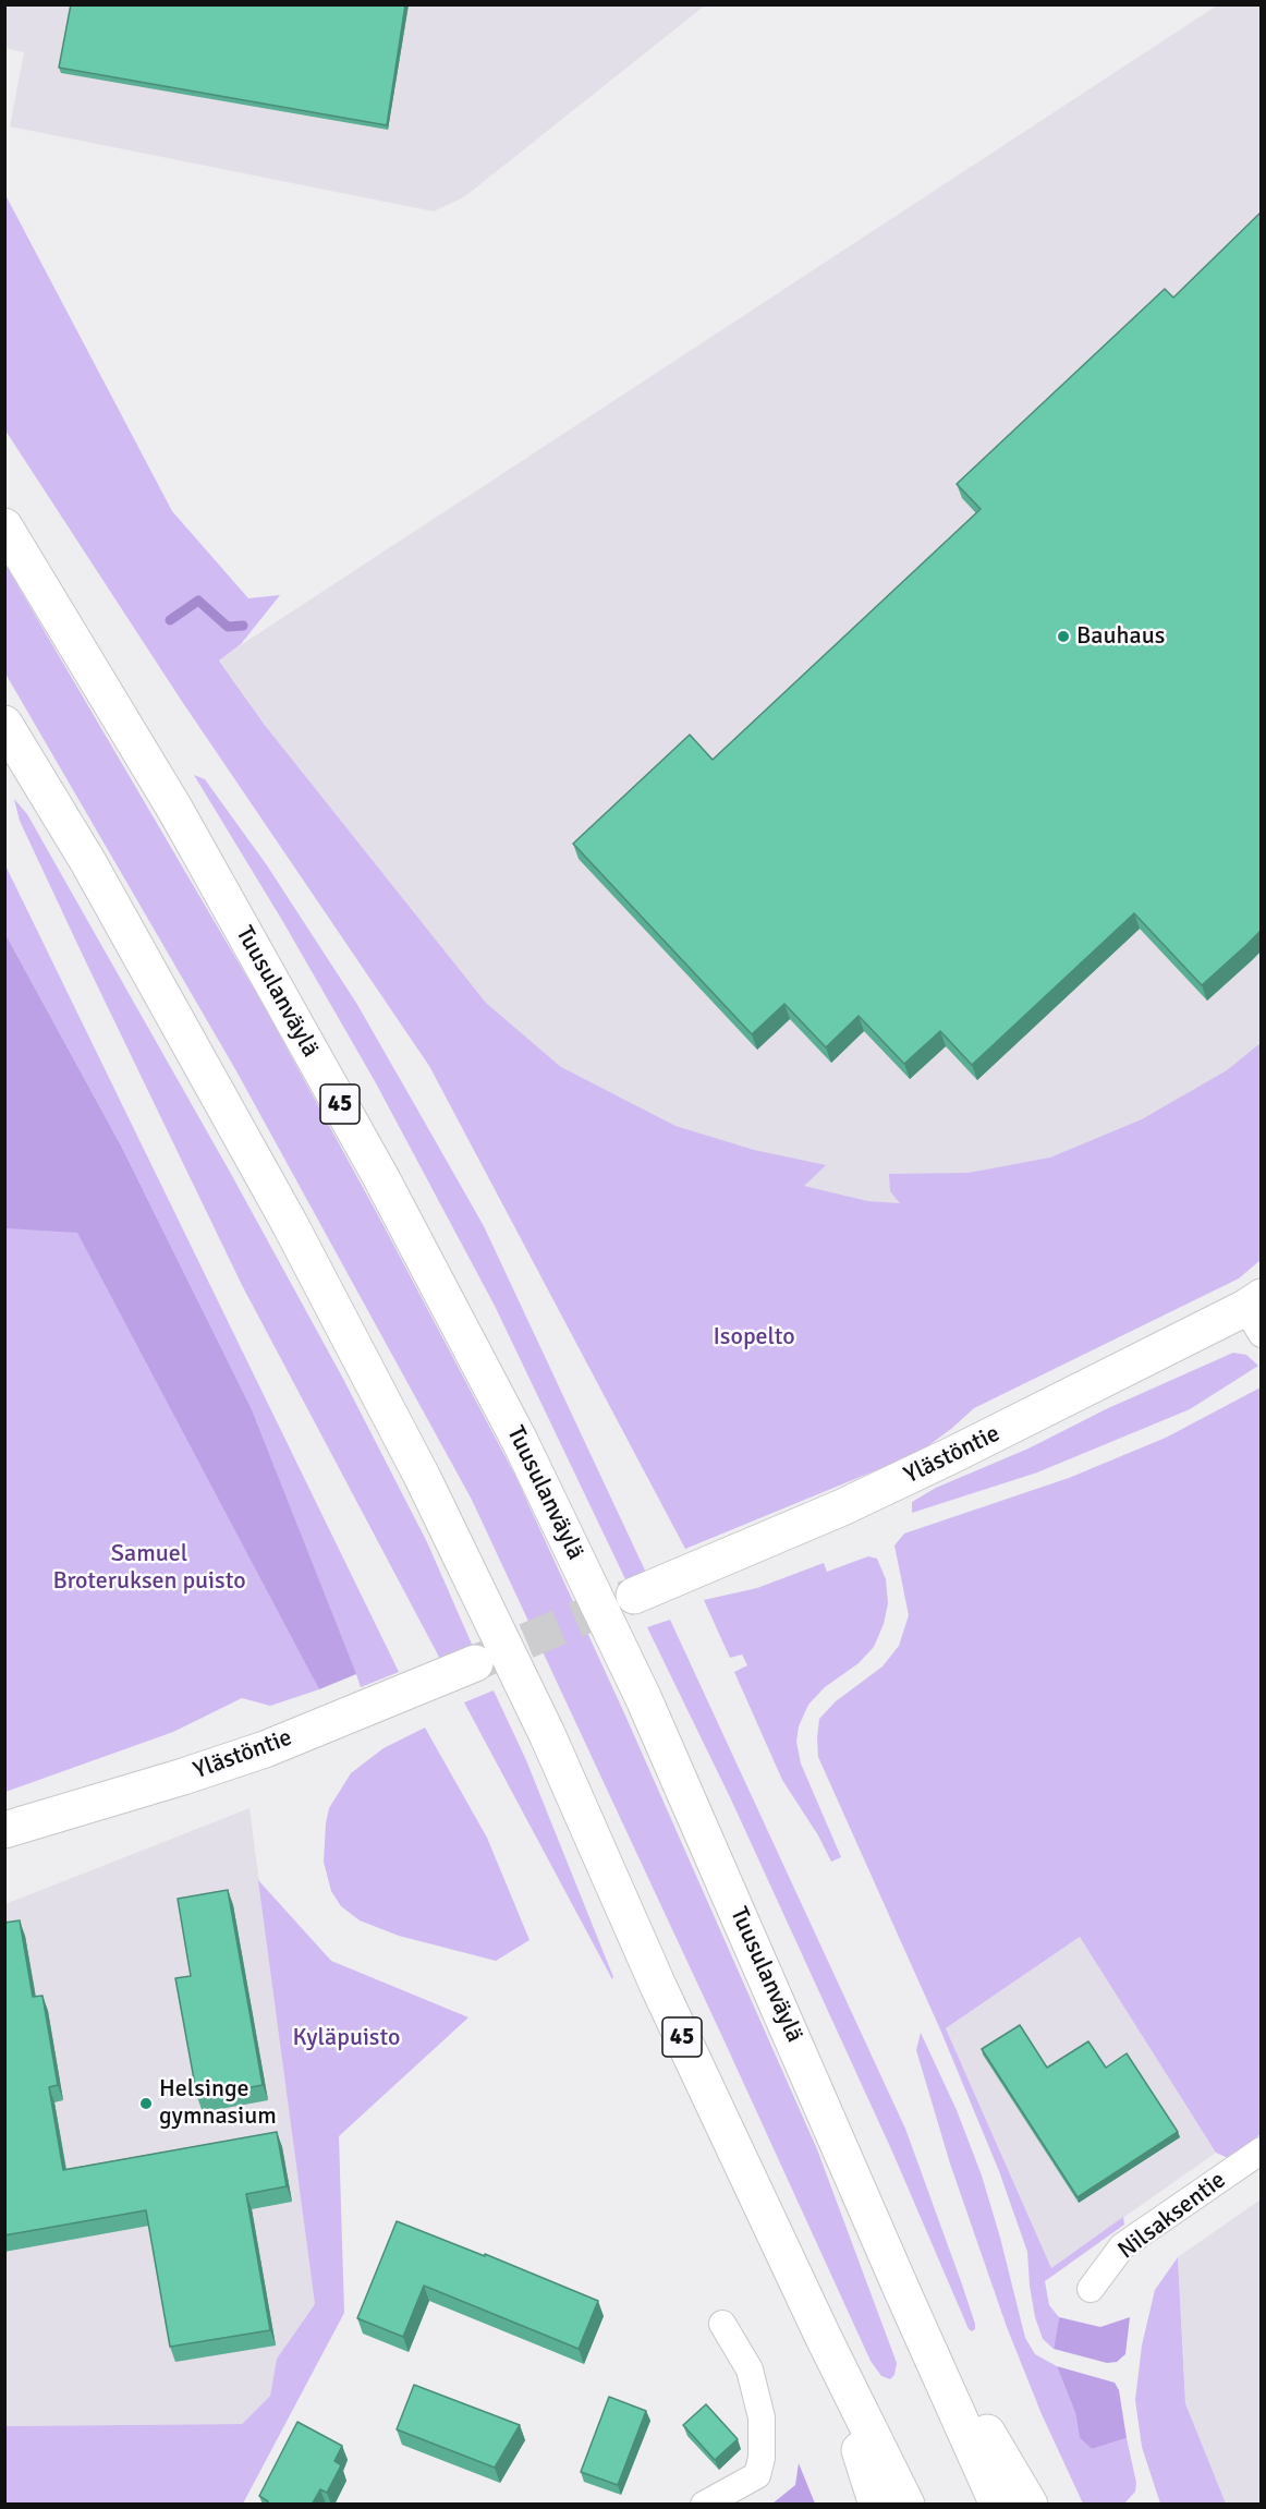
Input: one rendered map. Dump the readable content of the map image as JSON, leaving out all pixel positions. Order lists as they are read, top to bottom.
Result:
{
  "streets": {
    "main road": ["Tuusulanväylä", "45", "Ylästöntie"],
    "street": ["Nilsaksentie"]
  },
  "parks": ["Isopelto", "Samuel Broteruksen puisto", "Kyläpuisto"],
  "places": ["Bauhaus", "Helsinge gymnasium"]
}
